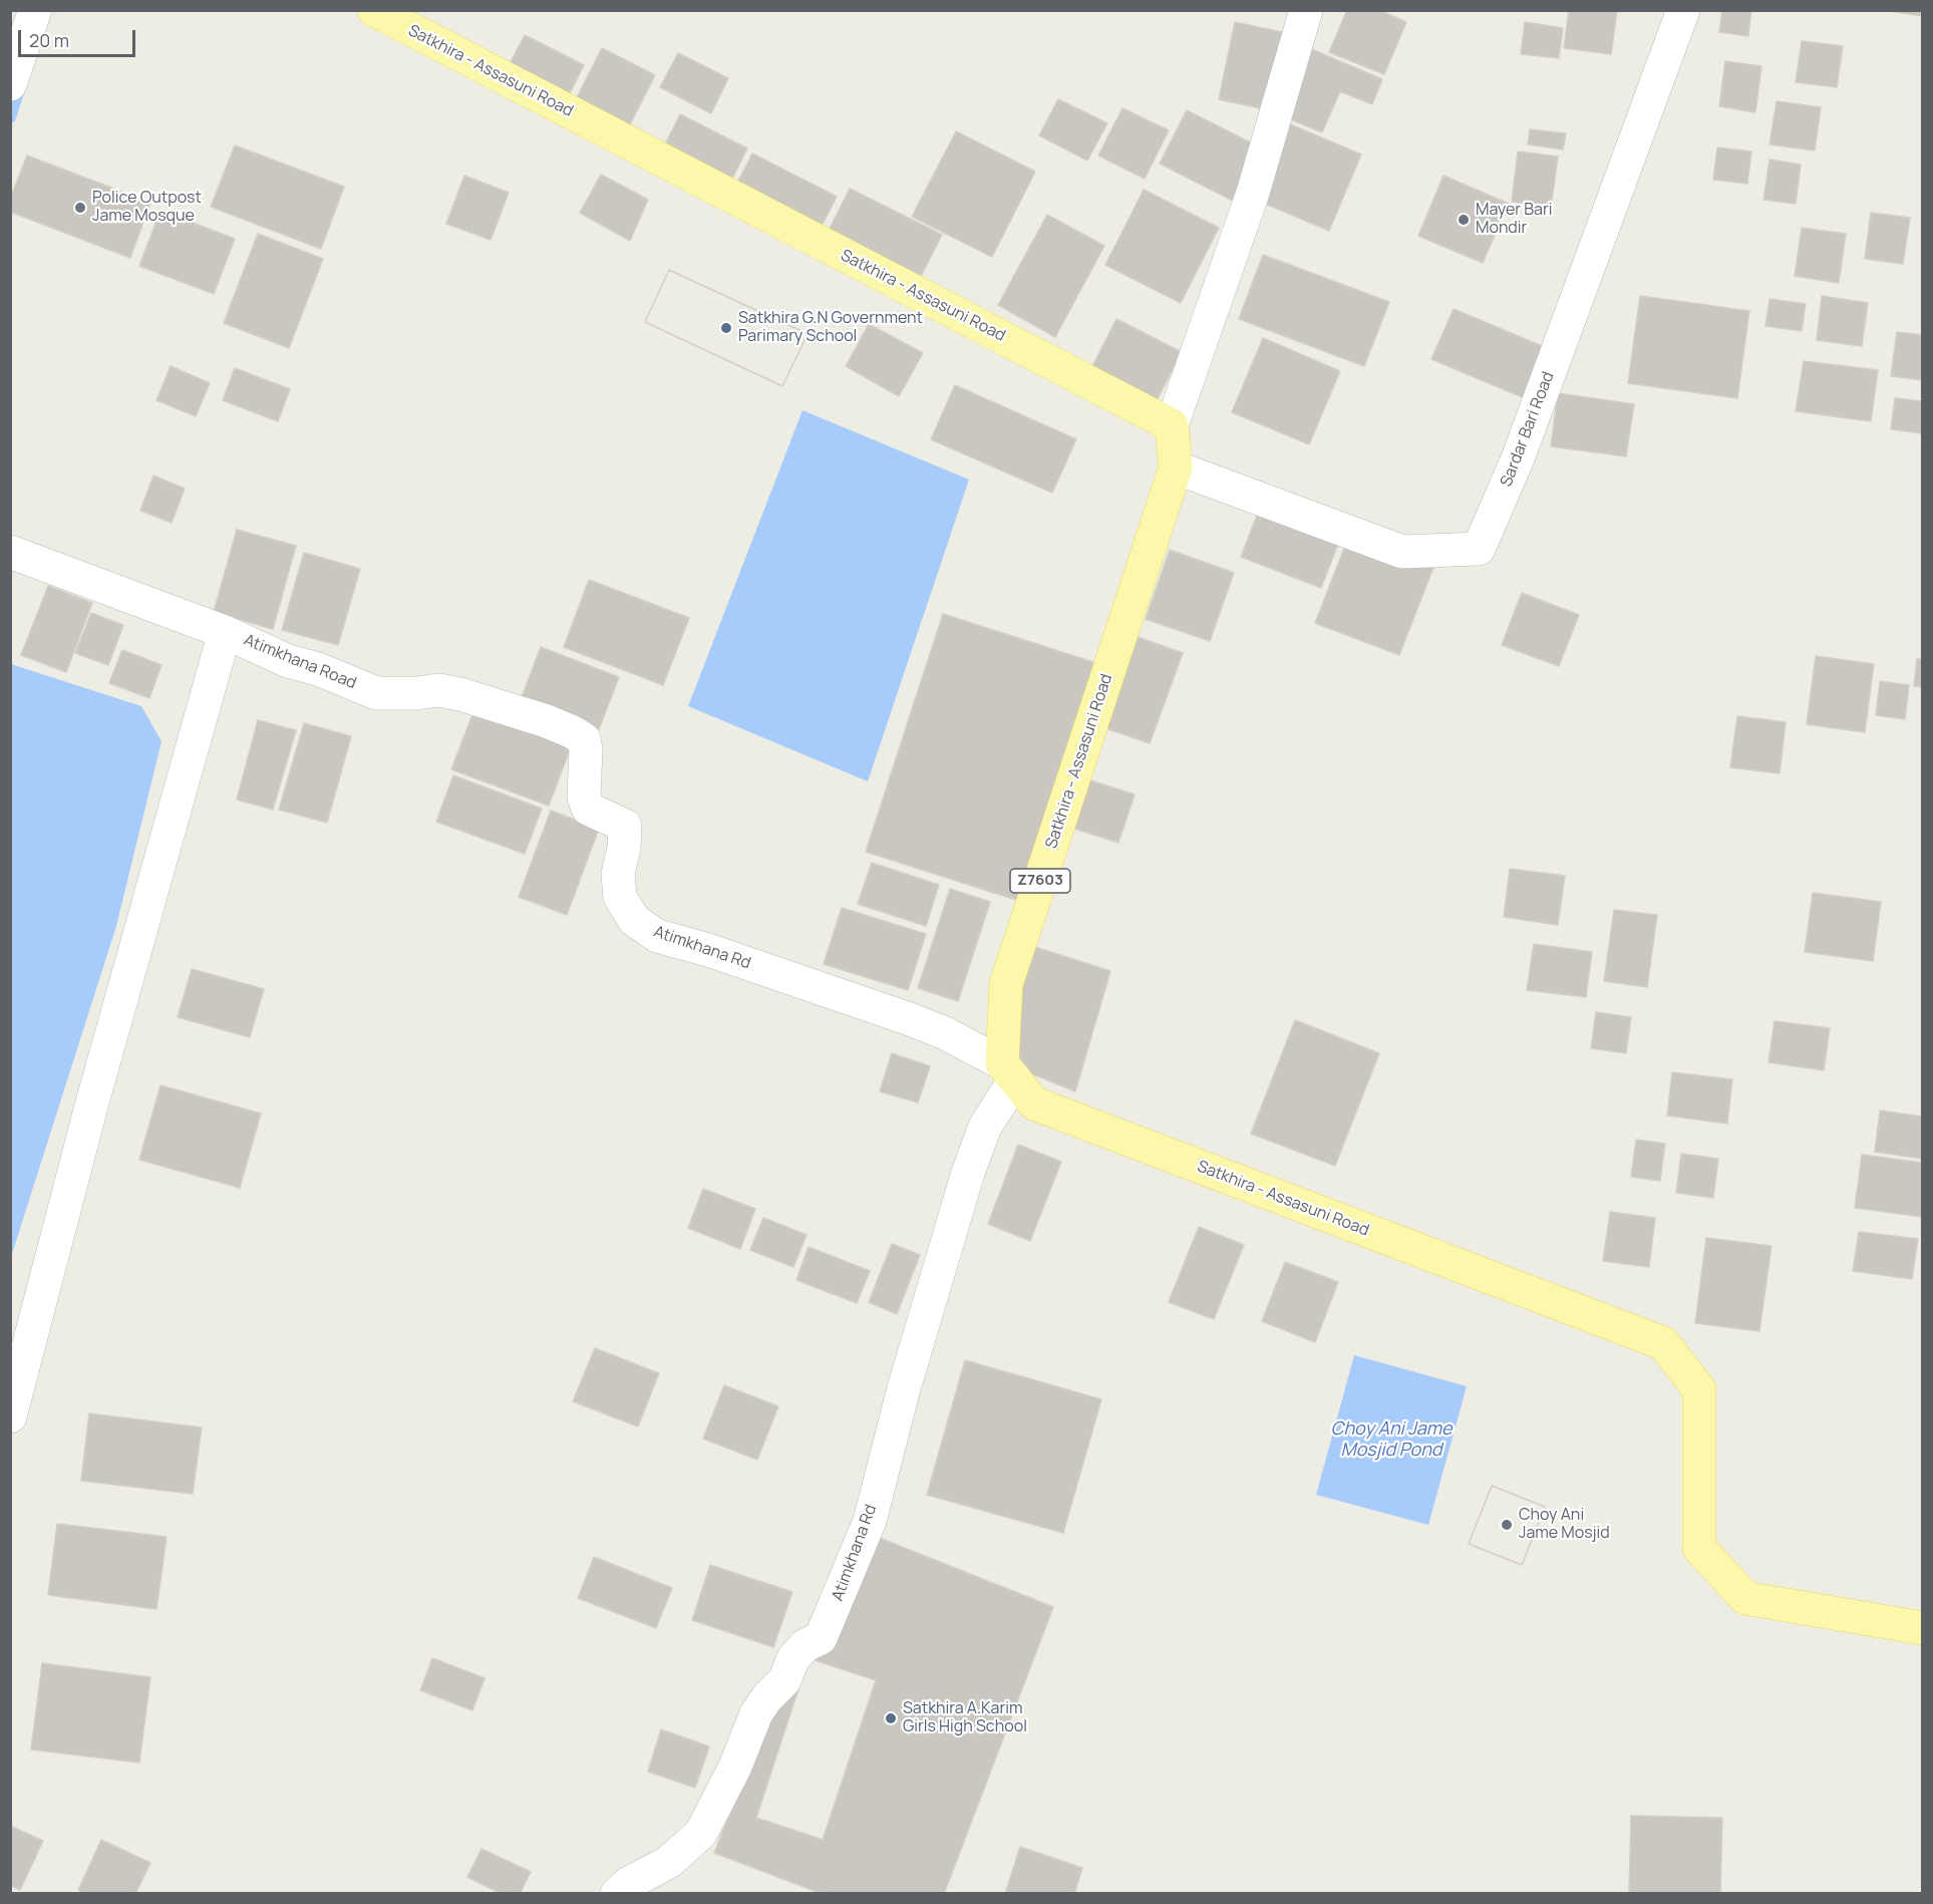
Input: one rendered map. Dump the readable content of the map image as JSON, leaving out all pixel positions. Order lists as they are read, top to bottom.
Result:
{
  "streets": {
    "main road": ["Satkhira - Assasuni Road", "Z7603"],
    "street": ["Sardar Bari Road", "Atimkhana Road", "Atimkhana Rd"]
  },
  "crossings": [
    ["Satkhira - Assasuni Road", "Sardar Bari Road"],
    ["Satkhira - Assasuni Road", "Atimkhana Rd"],
    ["Atimkhana Road", "Atimkhana Rd"]
  ],
  "water": ["Choy Ani Jame Mosjid Pond"],
  "places": [
    "Police Outpost Jame Mosque",
    "Mayer Bari Mondir",
    "Satkhira G.N Government Parimary School",
    "Choy Ani Jame Mosjid",
    "Satkhira A.Karim Girls High School"
  ],
  "scale_bar": "20 m"
}
